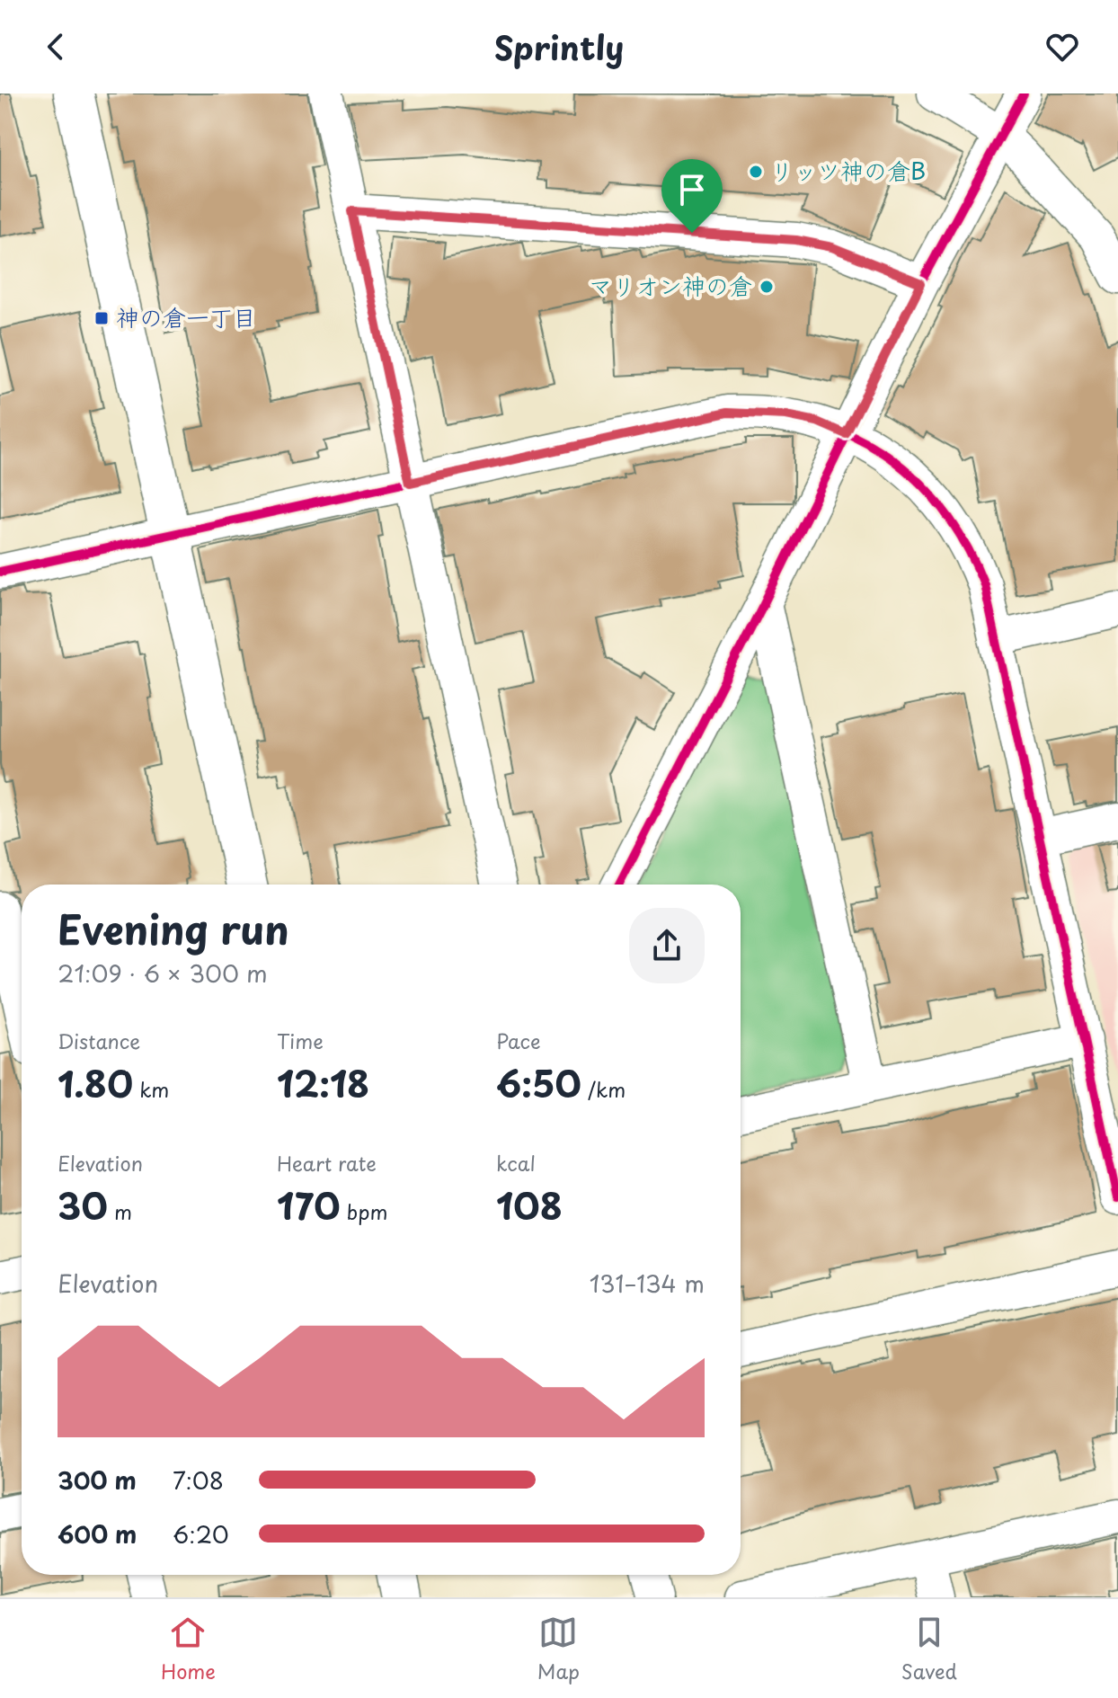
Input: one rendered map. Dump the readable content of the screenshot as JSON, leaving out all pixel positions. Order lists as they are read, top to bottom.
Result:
{
  "places": {
    "other": ["リッツ神の倉B", "マリオン神の倉"],
    "transit": ["神の倉一丁目"]
  },
  "page": {
    "header": "Sprintly",
    "heading": ["Evening run", "21:09 · 6 × 300 m"],
    "stats": [
      ["Distance", "1.80 km"],
      ["Time", "12:18"],
      ["Pace", "6:50 /km"],
      ["Elevation", "30 m"],
      ["Heart rate", "170 bpm"],
      ["kcal", "108"]
    ],
    "chart": ["Elevation", "131–134 m"],
    "list": [
      {
        "name": "300 m",
        "note": "7:08"
      },
      {
        "name": "600 m",
        "note": "6:20"
      }
    ],
    "tabs": ["Home", "Map", "Saved"]
  }
}
